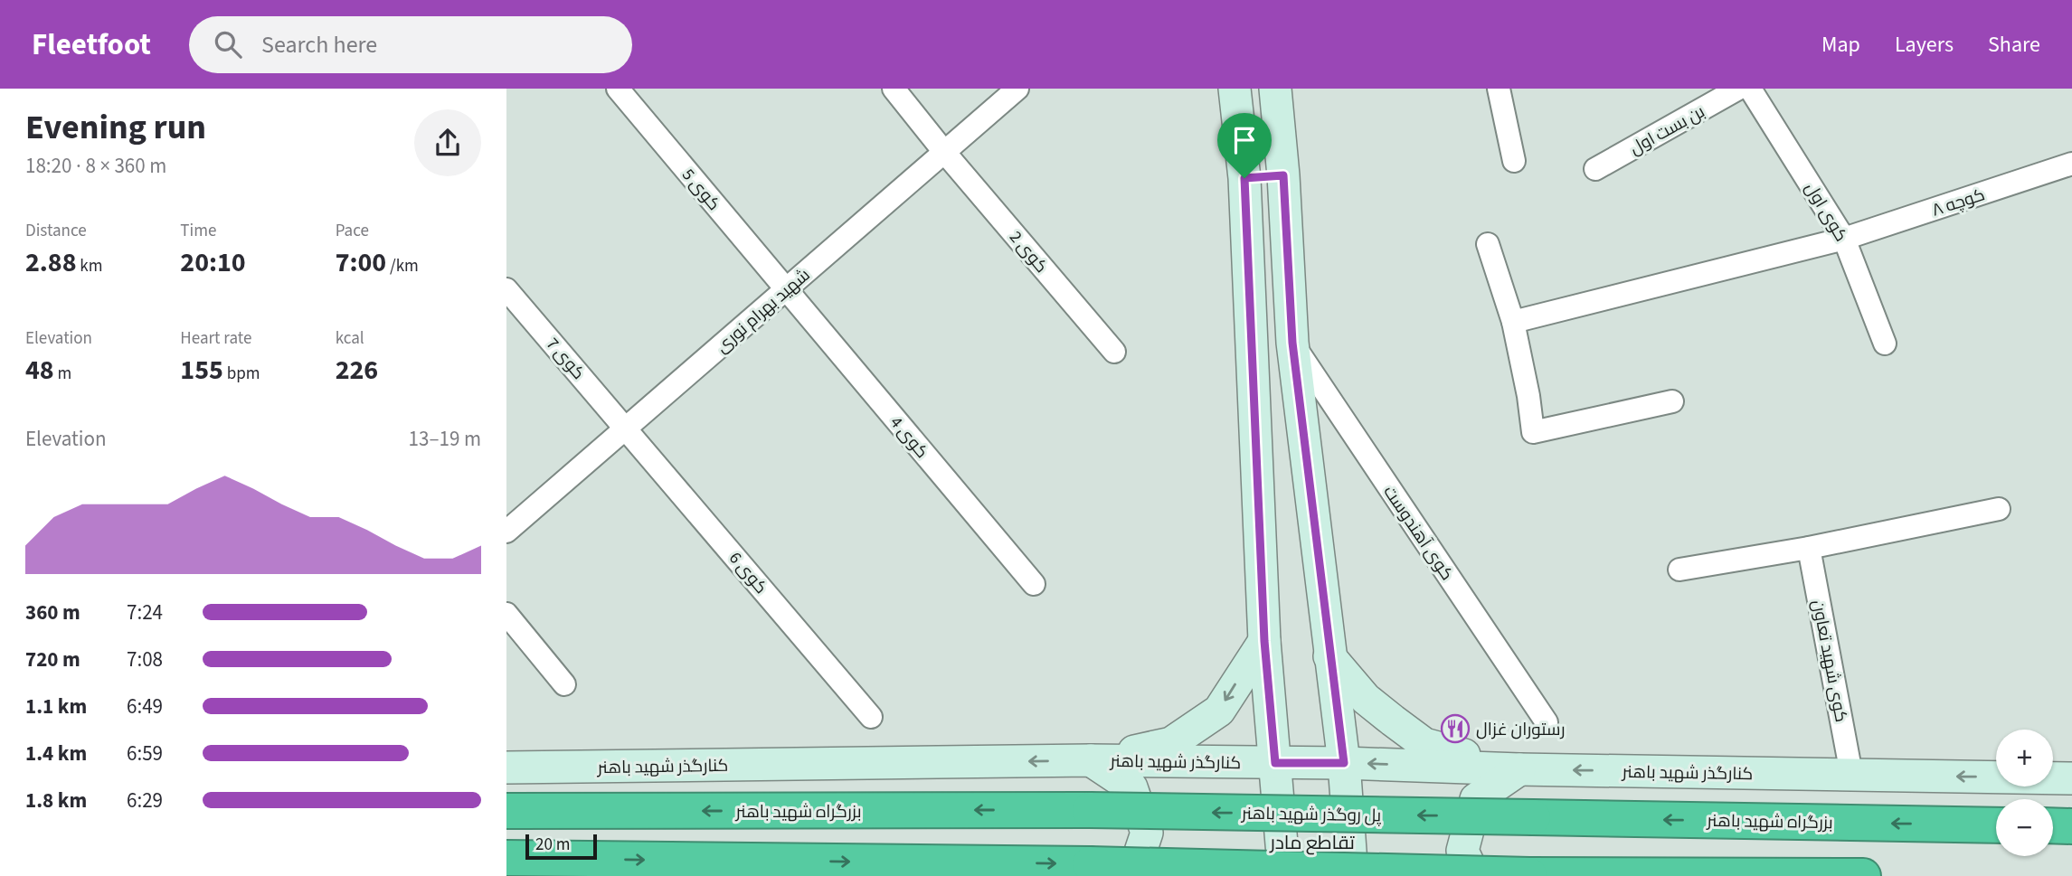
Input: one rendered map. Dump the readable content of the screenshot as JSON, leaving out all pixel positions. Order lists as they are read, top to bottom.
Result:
{
  "streets": {
    "highway": ["بزرگراه شهید باهنر", "پل روگذر شهید باهنر"],
    "main road": ["کنارگذر شهید باهنر"],
    "street": [
      "بن بست اول",
      "کوی 5",
      "کوچه ۸",
      "کوی اول",
      "کوی 2",
      "شهید بهرام نوری",
      "کوی 7",
      "کوی 4",
      "کوی آهندوست",
      "کوی 6",
      "کوی شهید تعاون"
    ]
  },
  "crossings": [
    ["کوی 5", "شهید بهرام نوری"],
    ["کوی 5", "کوی 4"],
    ["کوچه ۸", "کوی اول"],
    ["کوی 2", "شهید بهرام نوری"],
    ["شهید بهرام نوری", "کوی 7"],
    ["شهید بهرام نوری", "کوی 4"],
    ["شهید بهرام نوری", "کوی 6"],
    ["کوی 7", "کوی 6"],
    ["کوی شهید تعاون", "کنارگذر شهید باهنر"],
    ["بزرگراه شهید باهنر", "پل روگذر شهید باهنر"]
  ],
  "one_way": ["کنارگذر شهید باهنر"],
  "districts": ["تقاطع مادر"],
  "places": {
    "restaurant": ["رستوران غزال"]
  },
  "scale_bar": "20 m",
  "page": {
    "header": "Fleetfoot",
    "search": "Search here",
    "nav": ["Map", "Layers", "Share"],
    "heading": ["Evening run", "18:20 · 8 × 360 m"],
    "stats": [
      ["Distance", "2.88 km"],
      ["Time", "20:10"],
      ["Pace", "7:00 /km"],
      ["Elevation", "48 m"],
      ["Heart rate", "155 bpm"],
      ["kcal", "226"]
    ],
    "chart": ["Elevation", "13–19 m"],
    "list": [
      {
        "name": "360 m",
        "note": "7:24"
      },
      {
        "name": "720 m",
        "note": "7:08"
      },
      {
        "name": "1.1 km",
        "note": "6:49"
      },
      {
        "name": "1.4 km",
        "note": "6:59"
      },
      {
        "name": "1.8 km",
        "note": "6:29"
      }
    ],
    "map_buttons": ["+", "−"],
    "scale": "20 m"
  }
}
